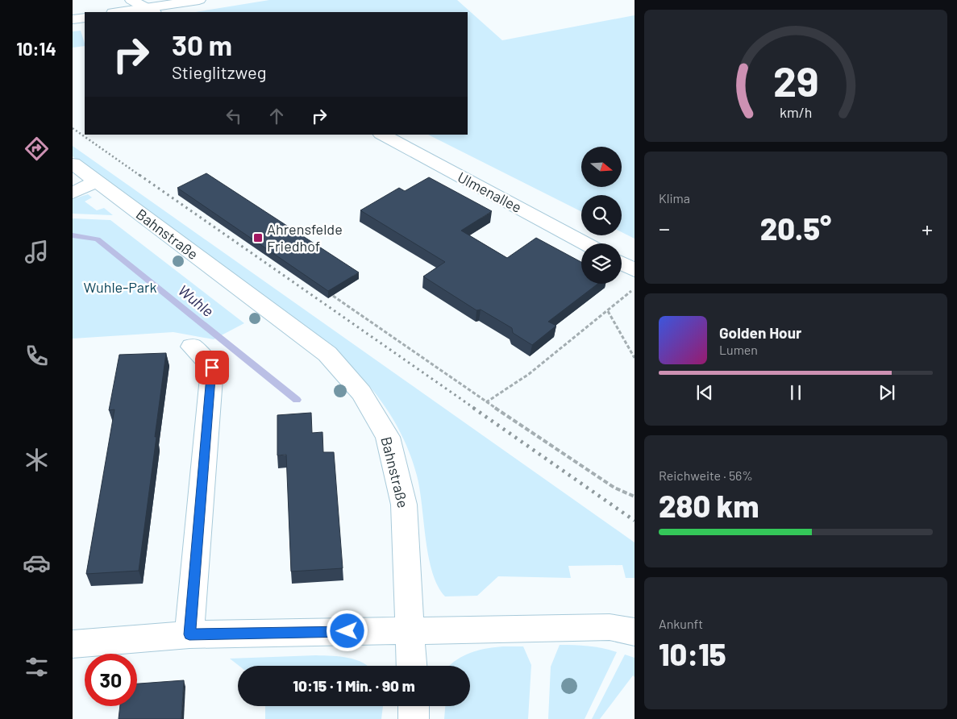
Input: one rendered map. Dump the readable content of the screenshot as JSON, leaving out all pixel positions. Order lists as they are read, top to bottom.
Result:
{
  "streets": {
    "street": ["Ulmenallee", "Bahnstraße"]
  },
  "water": ["Wuhle"],
  "parks": ["Wuhle-Park"],
  "places": {
    "transit": ["Ahrensfelde Friedhof"]
  },
  "north": "right",
  "page": {
    "tabs": "10:14",
    "turn": ["30 m", "Stieglitzweg"],
    "tile": [
      "Klima",
      ["Reichweite · 56%", "280 km"],
      ["Ankunft", "10:15"]
    ],
    "heat": ["−", "20.5°", "+"],
    "song": ["Golden Hour", "Lumen"],
    "limit": "30",
    "trip": "10:15 · 1 Min. · 90 m",
    "gauge": ["29", "km/h"]
  }
}
